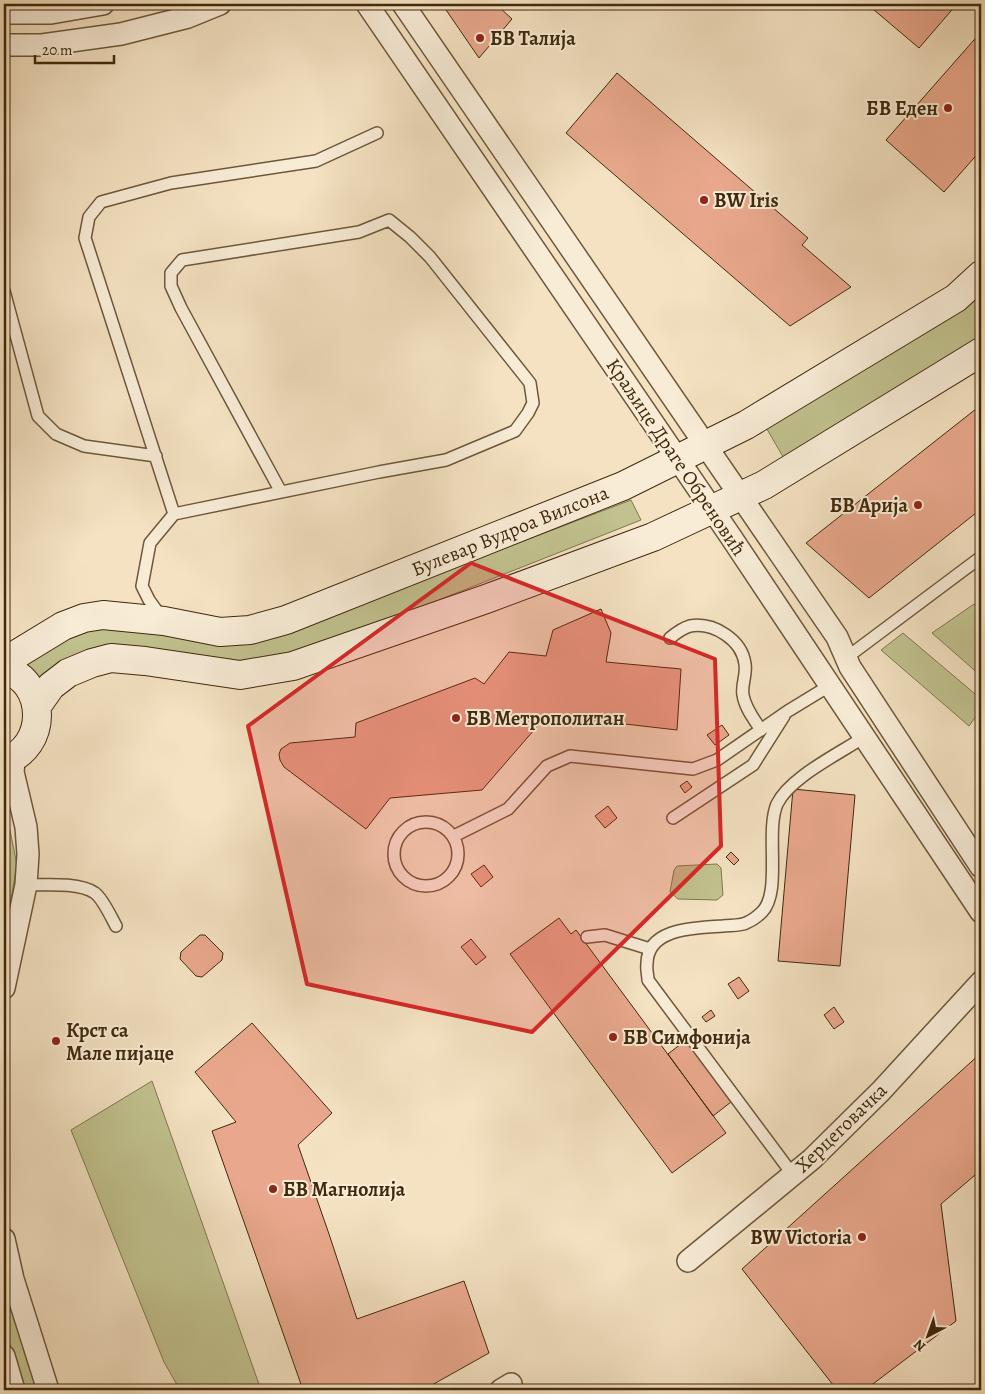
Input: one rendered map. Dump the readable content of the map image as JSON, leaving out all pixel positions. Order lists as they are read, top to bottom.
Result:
{
  "streets": {
    "main road": ["Булевар Вудроа Вилсона"],
    "street": ["Краљице Драге Обреновић", "Херцеговачка"]
  },
  "crossings": [
    ["Краљице Драге Обреновић", "Булевар Вудроа Вилсона"]
  ],
  "places": [
    "БВ Талија",
    "БВ Еден",
    "BW Iris",
    "БВ Арија",
    "БВ Метрополитан",
    "БВ Симфонија",
    "Крст са Мале пијаце",
    "БВ Магнолија",
    "BW Victoria"
  ],
  "scale_bar": "20 m",
  "north": "bottom left"
}
